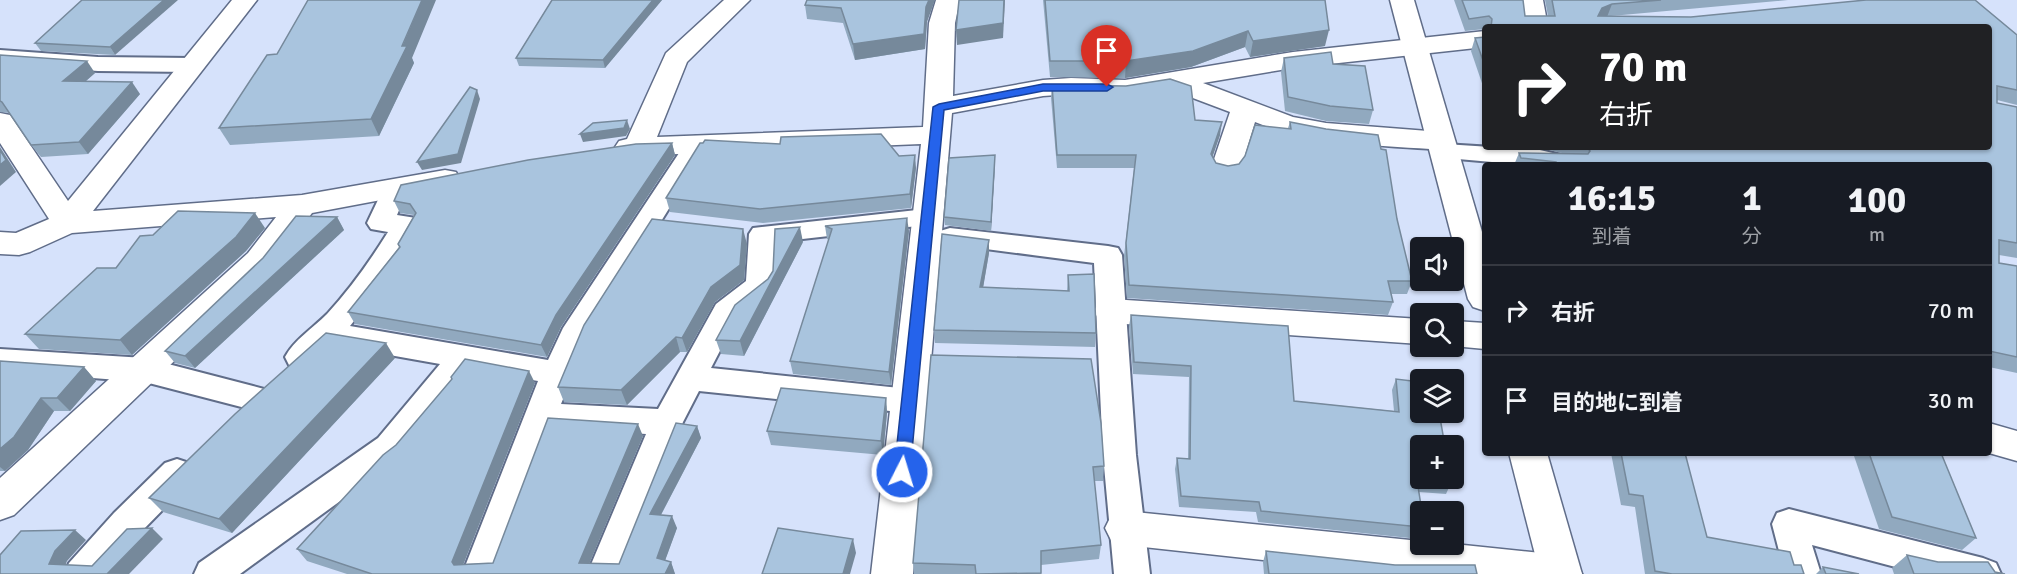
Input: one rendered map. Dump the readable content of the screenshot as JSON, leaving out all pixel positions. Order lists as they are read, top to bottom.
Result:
{
  "page": {
    "turn": ["70 m", "右折"],
    "eta": [
      "16:15",
      "到着",
      "1",
      "分",
      "100",
      "m"
    ],
    "map_buttons": ["+", "−"],
    "list": [
      {
        "name": "右折",
        "value": "70 m"
      },
      {
        "name": "目的地に到着",
        "value": "30 m"
      }
    ]
  }
}
